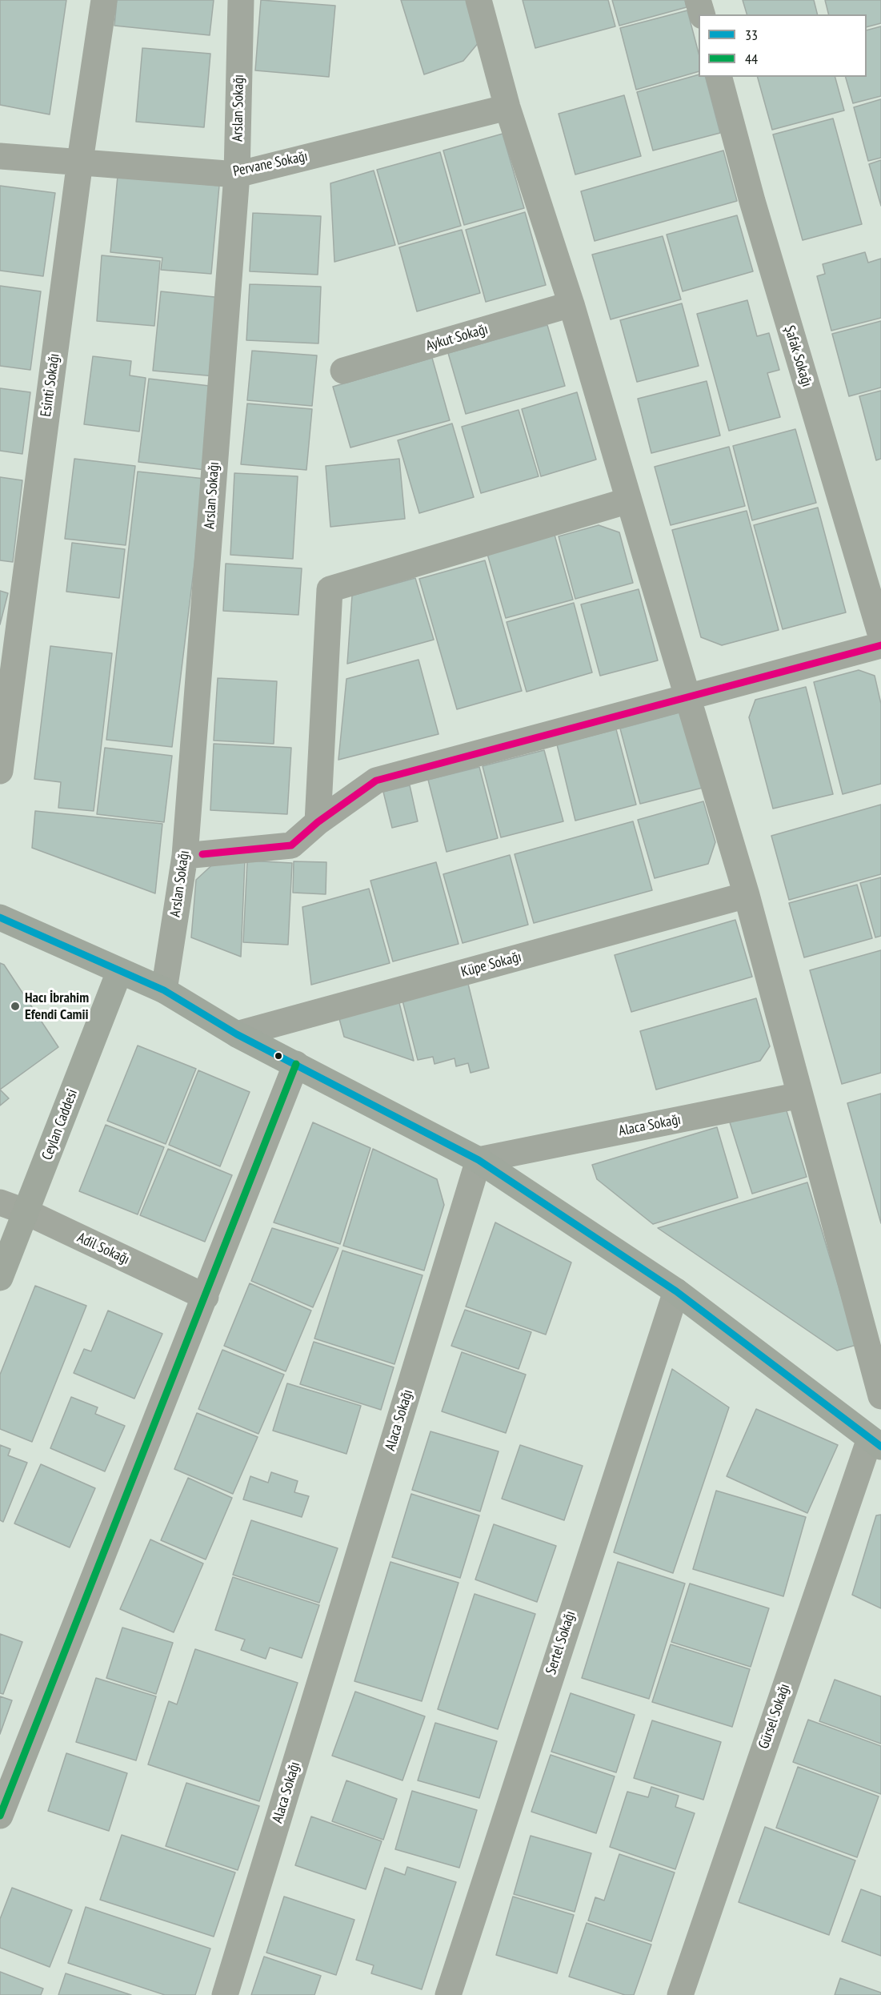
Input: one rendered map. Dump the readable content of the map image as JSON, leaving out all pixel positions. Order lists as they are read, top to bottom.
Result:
{
  "streets": {
    "street": [
      "Arslan Sokağı",
      "Pervane Sokağı",
      "Aykut Sokağı",
      "Şafak Sokağı",
      "Esinti Sokağı",
      "Küpe Sokağı",
      "Ceylan Caddesi",
      "Alaca Sokağı",
      "Adil Sokağı",
      "Sertel Sokağı",
      "Gürsel Sokağı"
    ]
  },
  "crossings": [
    ["Arslan Sokağı", "Pervane Sokağı"],
    ["Pervane Sokağı", "Esinti Sokağı"],
    ["Ceylan Caddesi", "Adil Sokağı"]
  ],
  "places": ["Hacı İbrahim Efendi Camii"],
  "lines": ["transit line 33", "transit line 44"],
  "legend": ["33", "44"]
}
